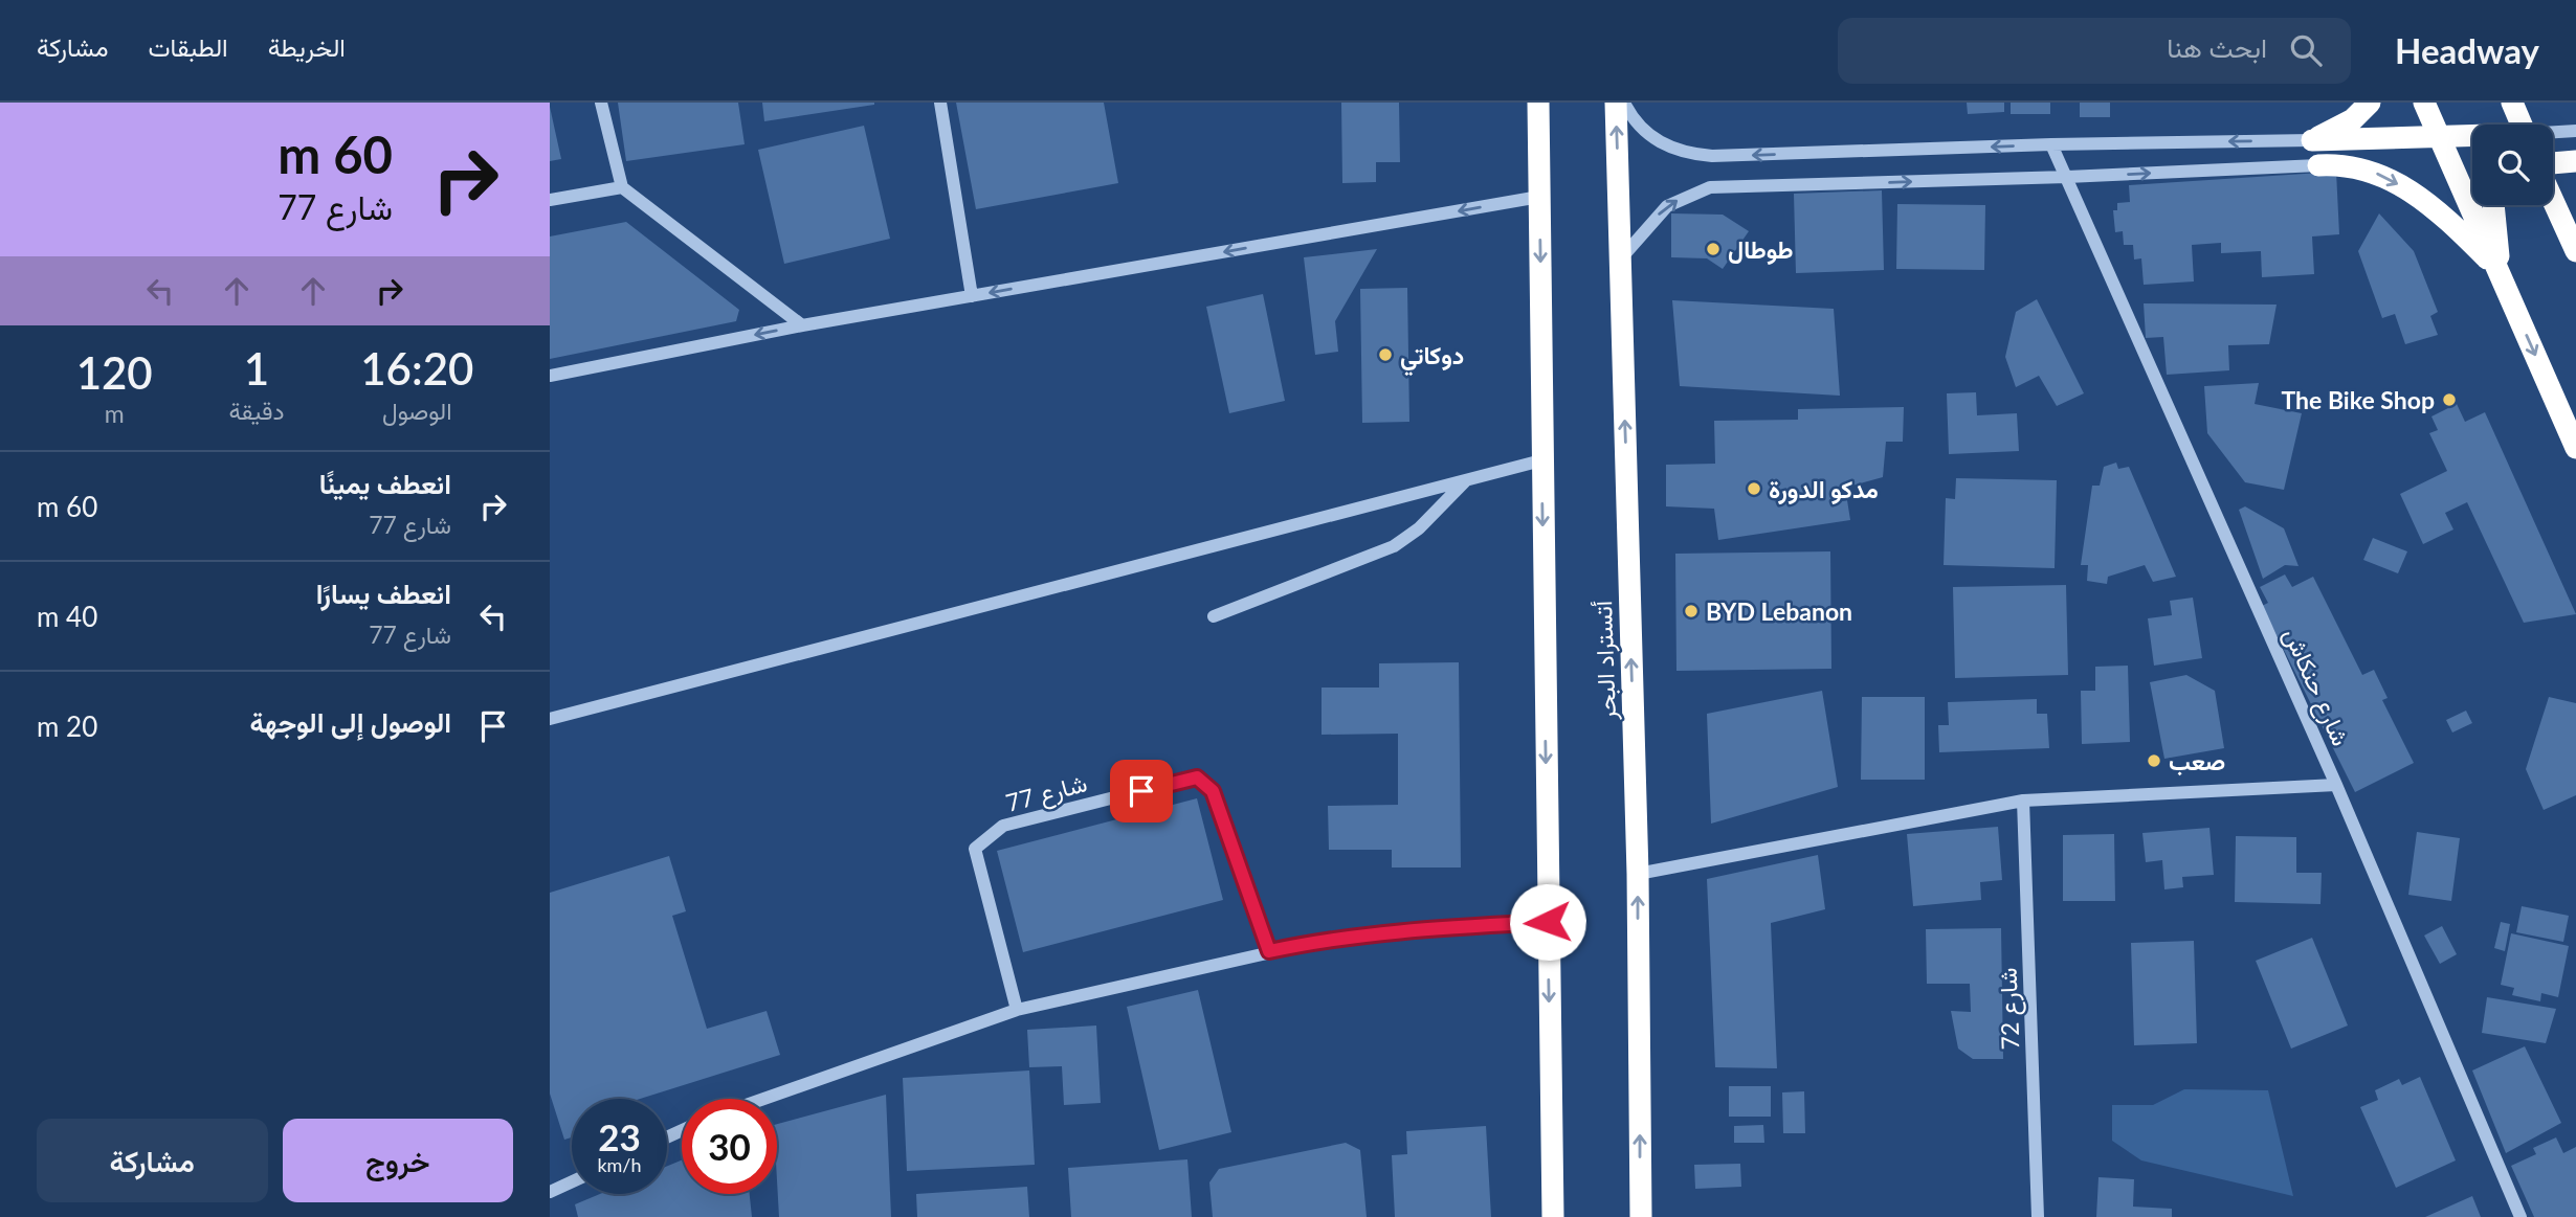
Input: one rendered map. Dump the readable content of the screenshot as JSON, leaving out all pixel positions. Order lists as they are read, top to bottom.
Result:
{
  "streets": {
    "highway": ["أتستراد البحر"],
    "street": ["شارع حنكاش", "شارع 77", "شارع 72"]
  },
  "places": [
    "طوطال",
    "دوكاتي",
    "The Bike Shop",
    "مدكو الدورة",
    "BYD Lebanon",
    "صعب"
  ],
  "page": {
    "header": "Headway",
    "search": "ابحث هنا",
    "nav": ["الخريطة", "الطبقات", "مشاركة"],
    "turn": ["60 m", "شارع 77"],
    "eta": [
      "16:20",
      "الوصول",
      "1",
      "دقيقة",
      "120",
      "m"
    ],
    "list": [
      {
        "name": "انعطف يمينًا",
        "note": "شارع 77",
        "value": "60 m"
      },
      {
        "name": "انعطف يسارًا",
        "note": "شارع 77",
        "value": "40 m"
      },
      {
        "name": "الوصول إلى الوجهة",
        "value": "20 m"
      }
    ],
    "speed": "23 km/h",
    "limit": "30",
    "buttons": ["خروج", "مشاركة"]
  }
}
